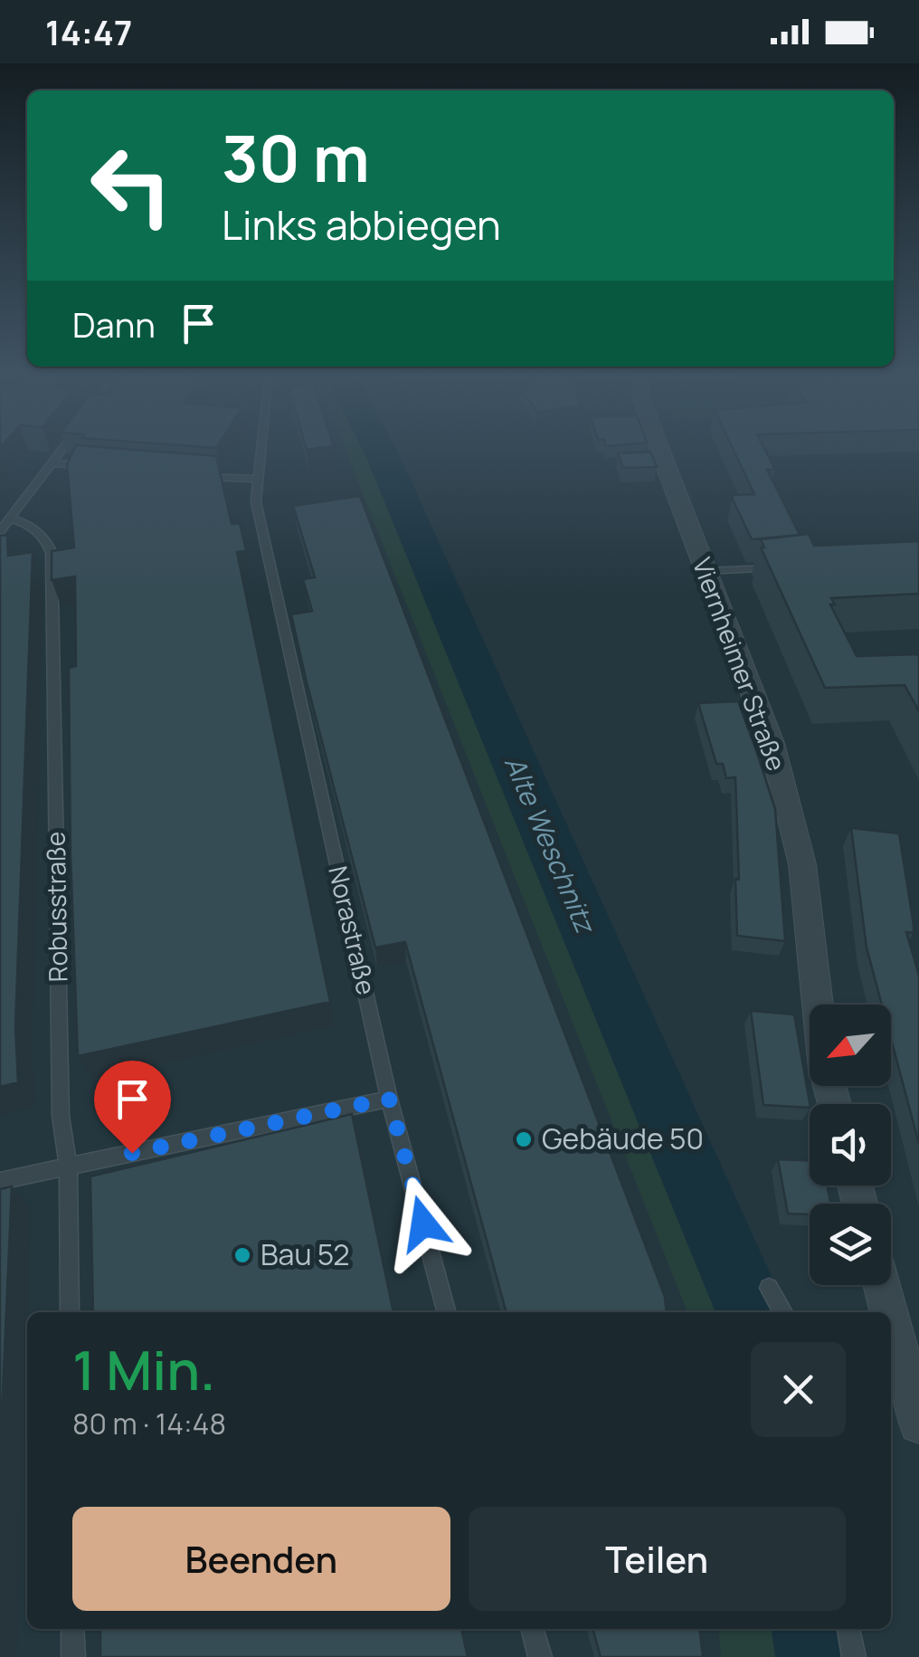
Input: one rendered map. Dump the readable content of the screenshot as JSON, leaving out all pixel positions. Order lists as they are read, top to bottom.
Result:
{
  "streets": {
    "street": ["Viernheimer Straße"],
    "lane": ["Robusstraße", "Norastraße"]
  },
  "water": ["Alte Weschnitz"],
  "places": ["Gebäude 50", "Bau 52"],
  "north": "bottom left",
  "page": {
    "status": "14:47",
    "turn": ["30 m", "Links abbiegen"],
    "then": "Dann",
    "heading": ["1 Min.", "80 m · 14:48"],
    "buttons": ["Beenden", "Teilen"]
  }
}
